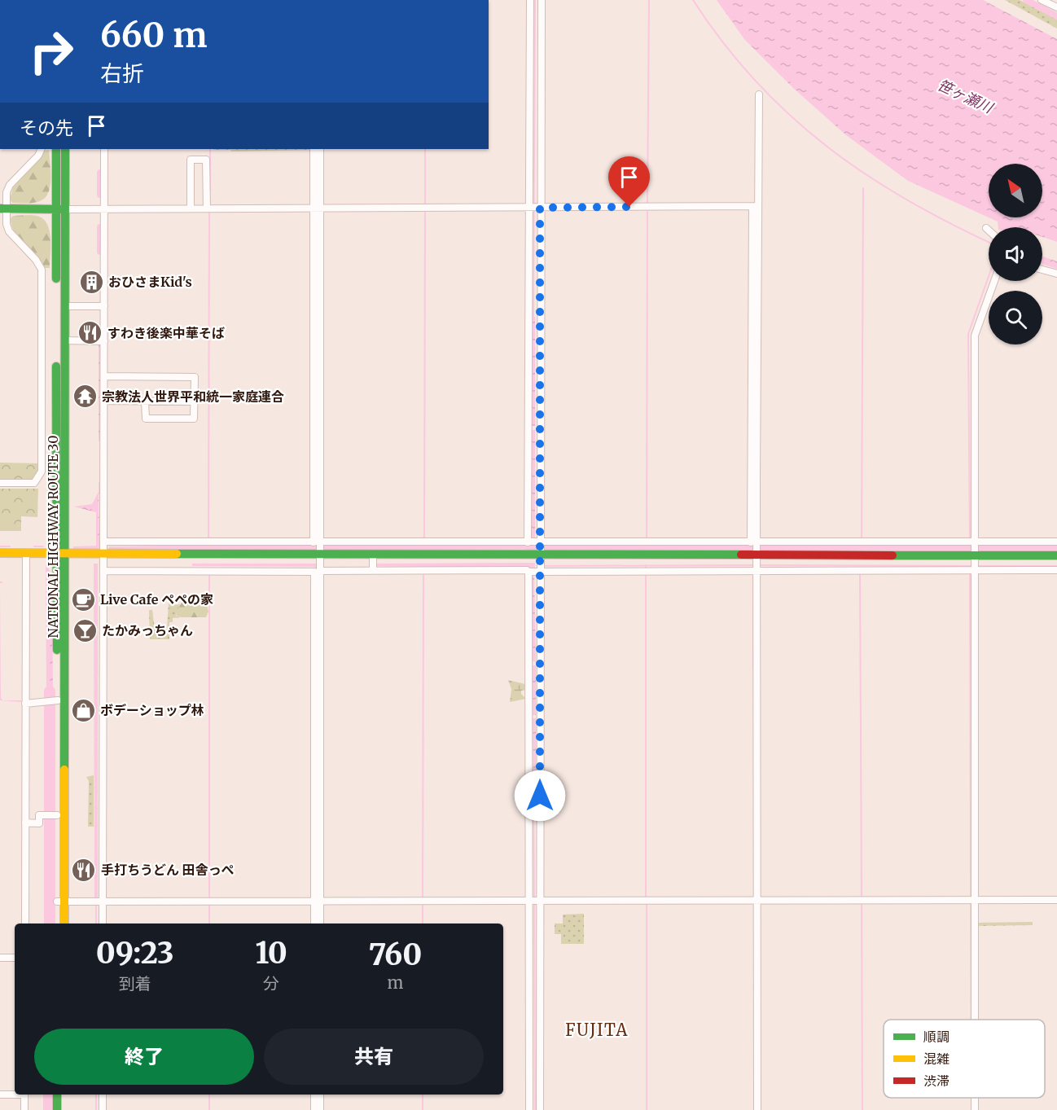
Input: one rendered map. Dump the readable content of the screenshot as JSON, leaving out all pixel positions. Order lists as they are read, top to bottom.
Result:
{
  "streets": {
    "main road": ["NATIONAL HIGHWAY ROUTE 30"]
  },
  "districts": ["FUJITA"],
  "water": ["笹ヶ瀬川"],
  "places": {
    "building": ["おひさまKid's"],
    "restaurant": ["すわき後楽中華そば", "手打ちうどん 田舎っぺ"],
    "temple": ["宗教法人世界平和統一家庭連合"],
    "cafe": ["Live Cafe ペペの家"],
    "bar": ["たかみっちゃん"],
    "shop": ["ボデーショップ林"]
  },
  "legend": ["順調", "混雑", "渋滞"],
  "north": "top left",
  "page": {
    "turn": ["660 m", "右折"],
    "then": "その先",
    "eta": [
      "09:23",
      "到着",
      "10",
      "分",
      "760",
      "m"
    ],
    "buttons": ["終了", "共有"]
  }
}
